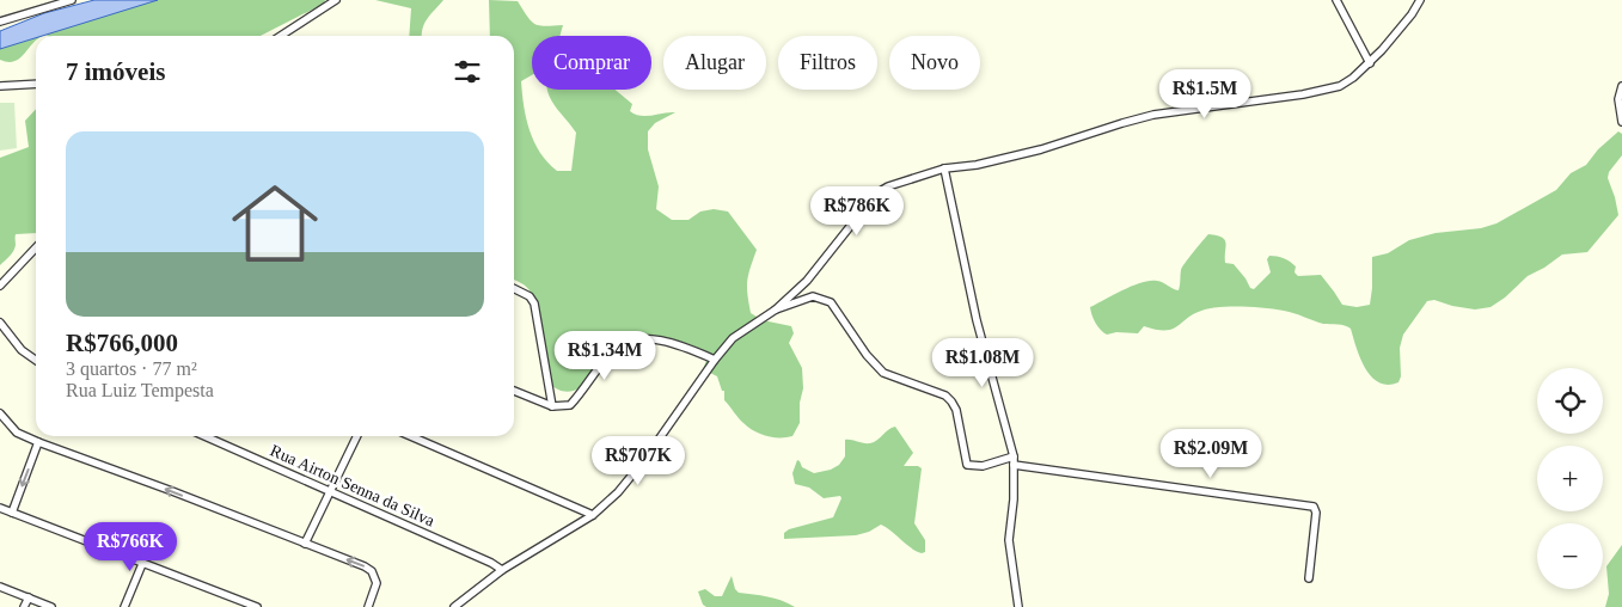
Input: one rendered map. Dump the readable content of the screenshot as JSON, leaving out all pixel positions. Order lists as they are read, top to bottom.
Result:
{
  "streets": {
    "street": ["Rua Airton Senna da Silva"]
  },
  "page": {
    "chip": [
      "Comprar",
      "Alugar",
      "Filtros",
      "Novo"
    ],
    "heading": "7 imóveis",
    "price": [
      "R$1.5M",
      "R$786K",
      "R$1.34M",
      "R$1.08M",
      "R$2.09M",
      "R$707K",
      "R$766K"
    ],
    "list": [
      {
        "name": "R$766,000",
        "note": "3 quartos · 77 m² · Rua Luiz Tempesta"
      }
    ],
    "map_buttons": ["+", "−"]
  }
}
